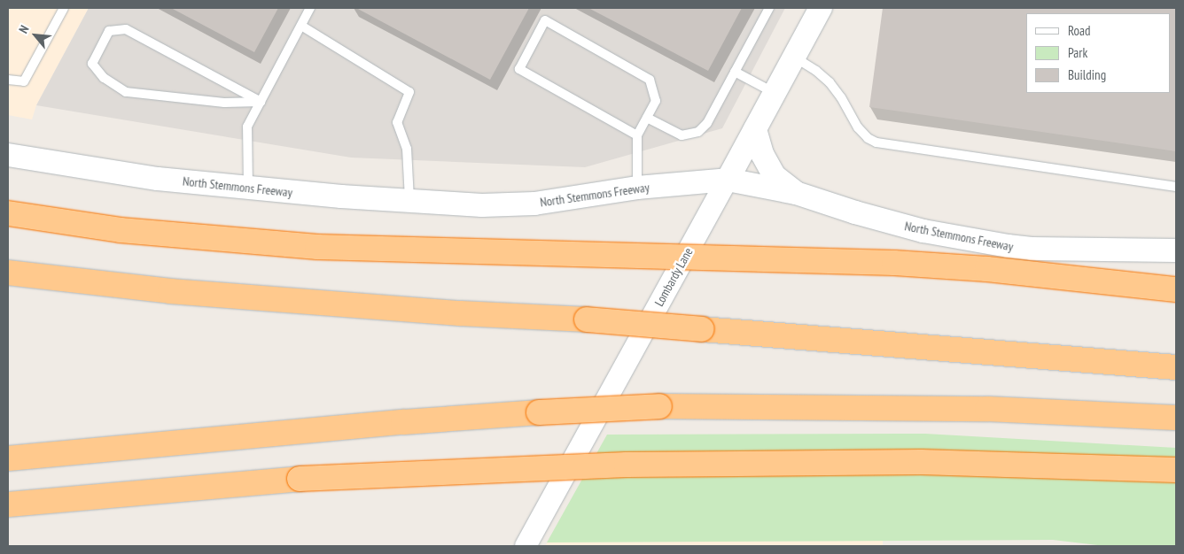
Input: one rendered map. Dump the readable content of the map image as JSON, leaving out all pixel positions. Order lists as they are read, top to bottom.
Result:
{
  "streets": {
    "main road": ["North Stemmons Freeway", "Lombardy Lane"]
  },
  "crossings": [
    ["North Stemmons Freeway", "Lombardy Lane"]
  ],
  "legend": ["Road", "Park", "Building"],
  "north": "top left"
}
